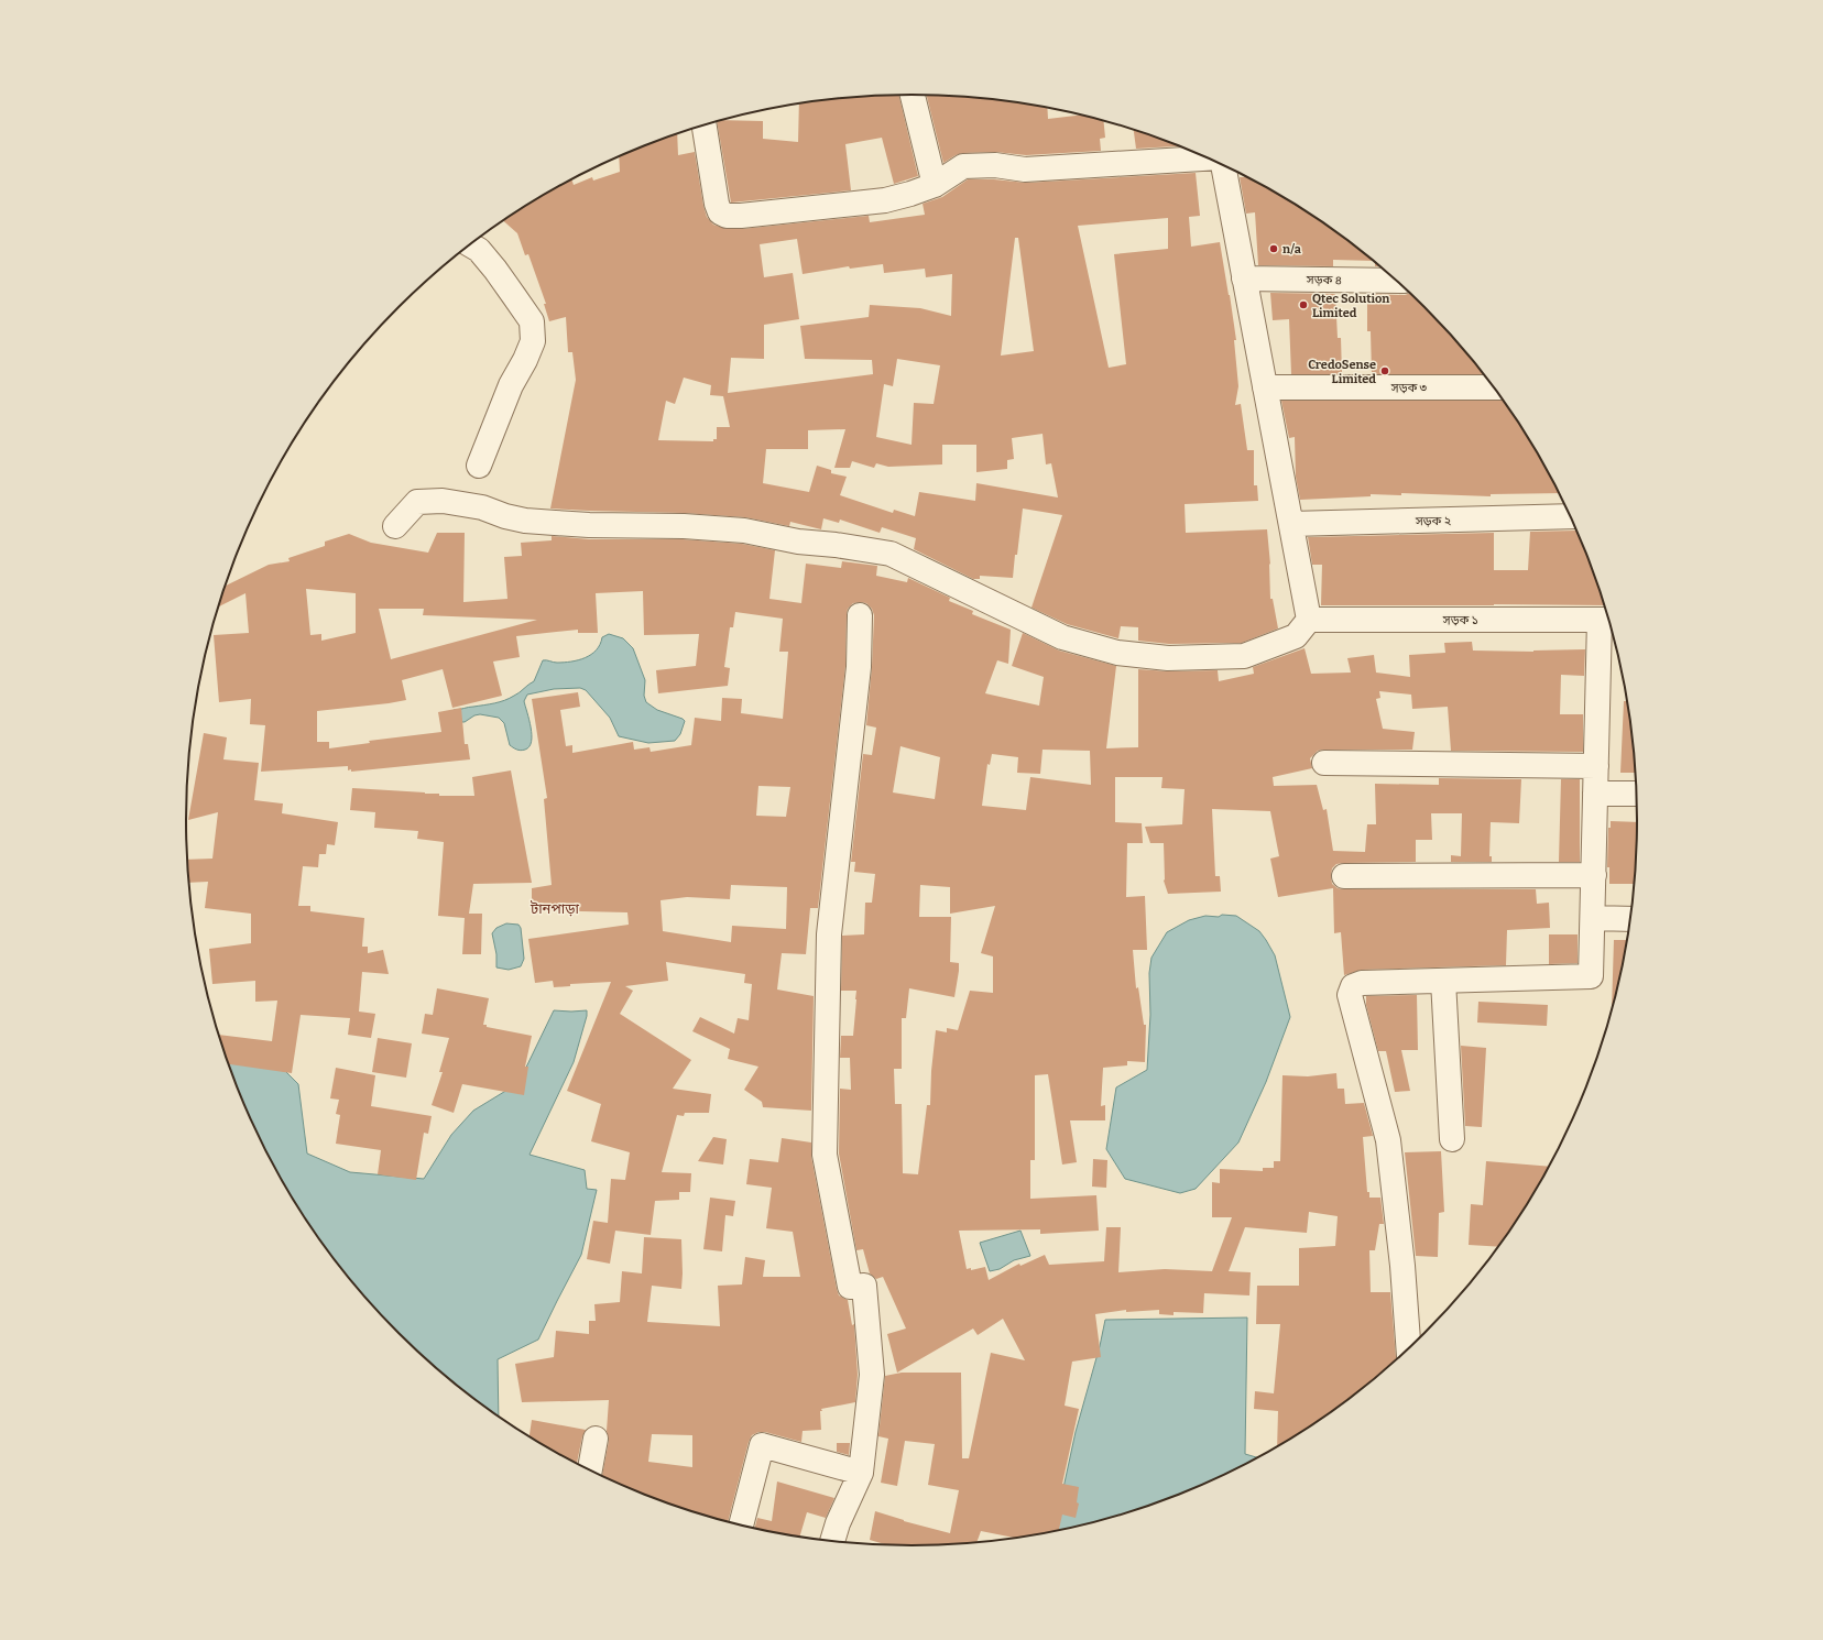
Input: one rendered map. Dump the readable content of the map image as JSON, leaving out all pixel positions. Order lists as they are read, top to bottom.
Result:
{
  "streets": {
    "street": [
      "সড়ক ৪",
      "সড়ক ৩",
      "সড়ক ২",
      "সড়ক ১"
    ]
  },
  "districts": ["টানপাড়া"],
  "places": ["n/a", "Qtec Solution Limited", "CredoSense Limited"]
}
